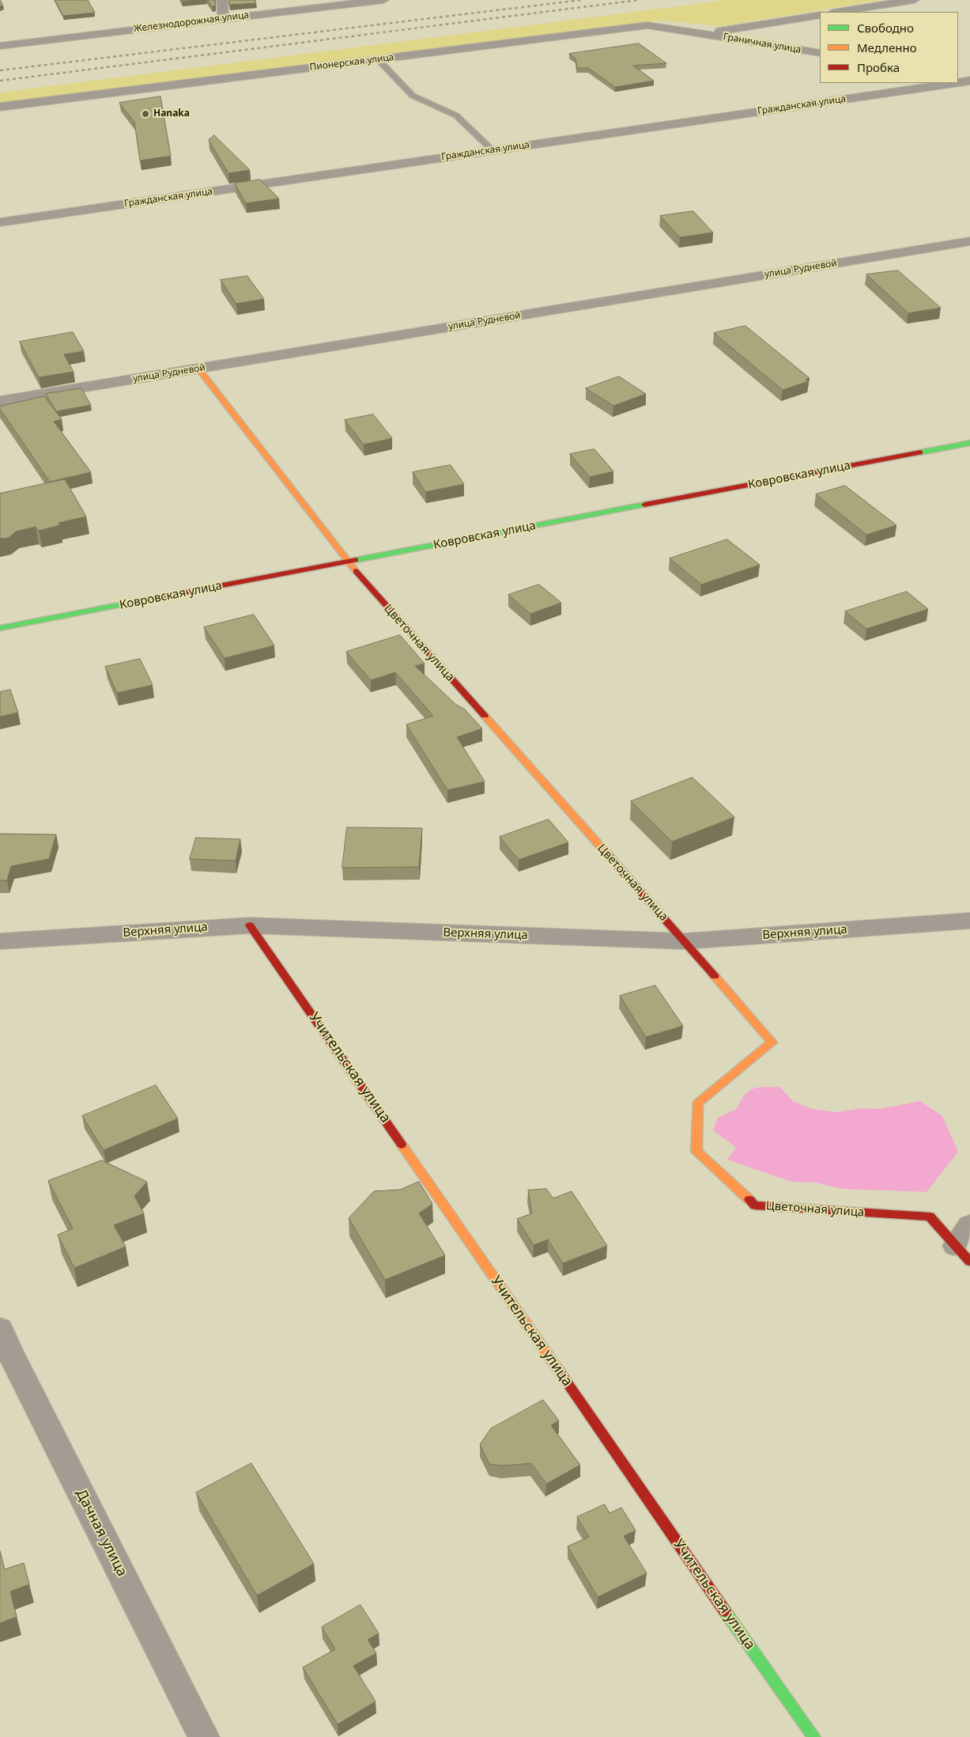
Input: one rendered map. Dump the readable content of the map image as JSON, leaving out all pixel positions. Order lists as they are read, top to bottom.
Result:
{
  "streets": {
    "street": [
      "Железнодорожная улица",
      "Граничная улица",
      "Пионерская улица",
      "Гражданская улица",
      "улица Рудневой",
      "Ковровская улица",
      "Цветочная улица",
      "Верхняя улица",
      "Учительская улица",
      "Дачная улица"
    ]
  },
  "crossings": [
    ["Граничная улица", "Пионерская улица"],
    ["улица Рудневой", "Цветочная улица"],
    ["Ковровская улица", "Цветочная улица"],
    ["Цветочная улица", "Верхняя улица"],
    ["Верхняя улица", "Учительская улица"]
  ],
  "places": ["Hanaka"],
  "legend": ["Свободно", "Медленно", "Пробка"]
}
